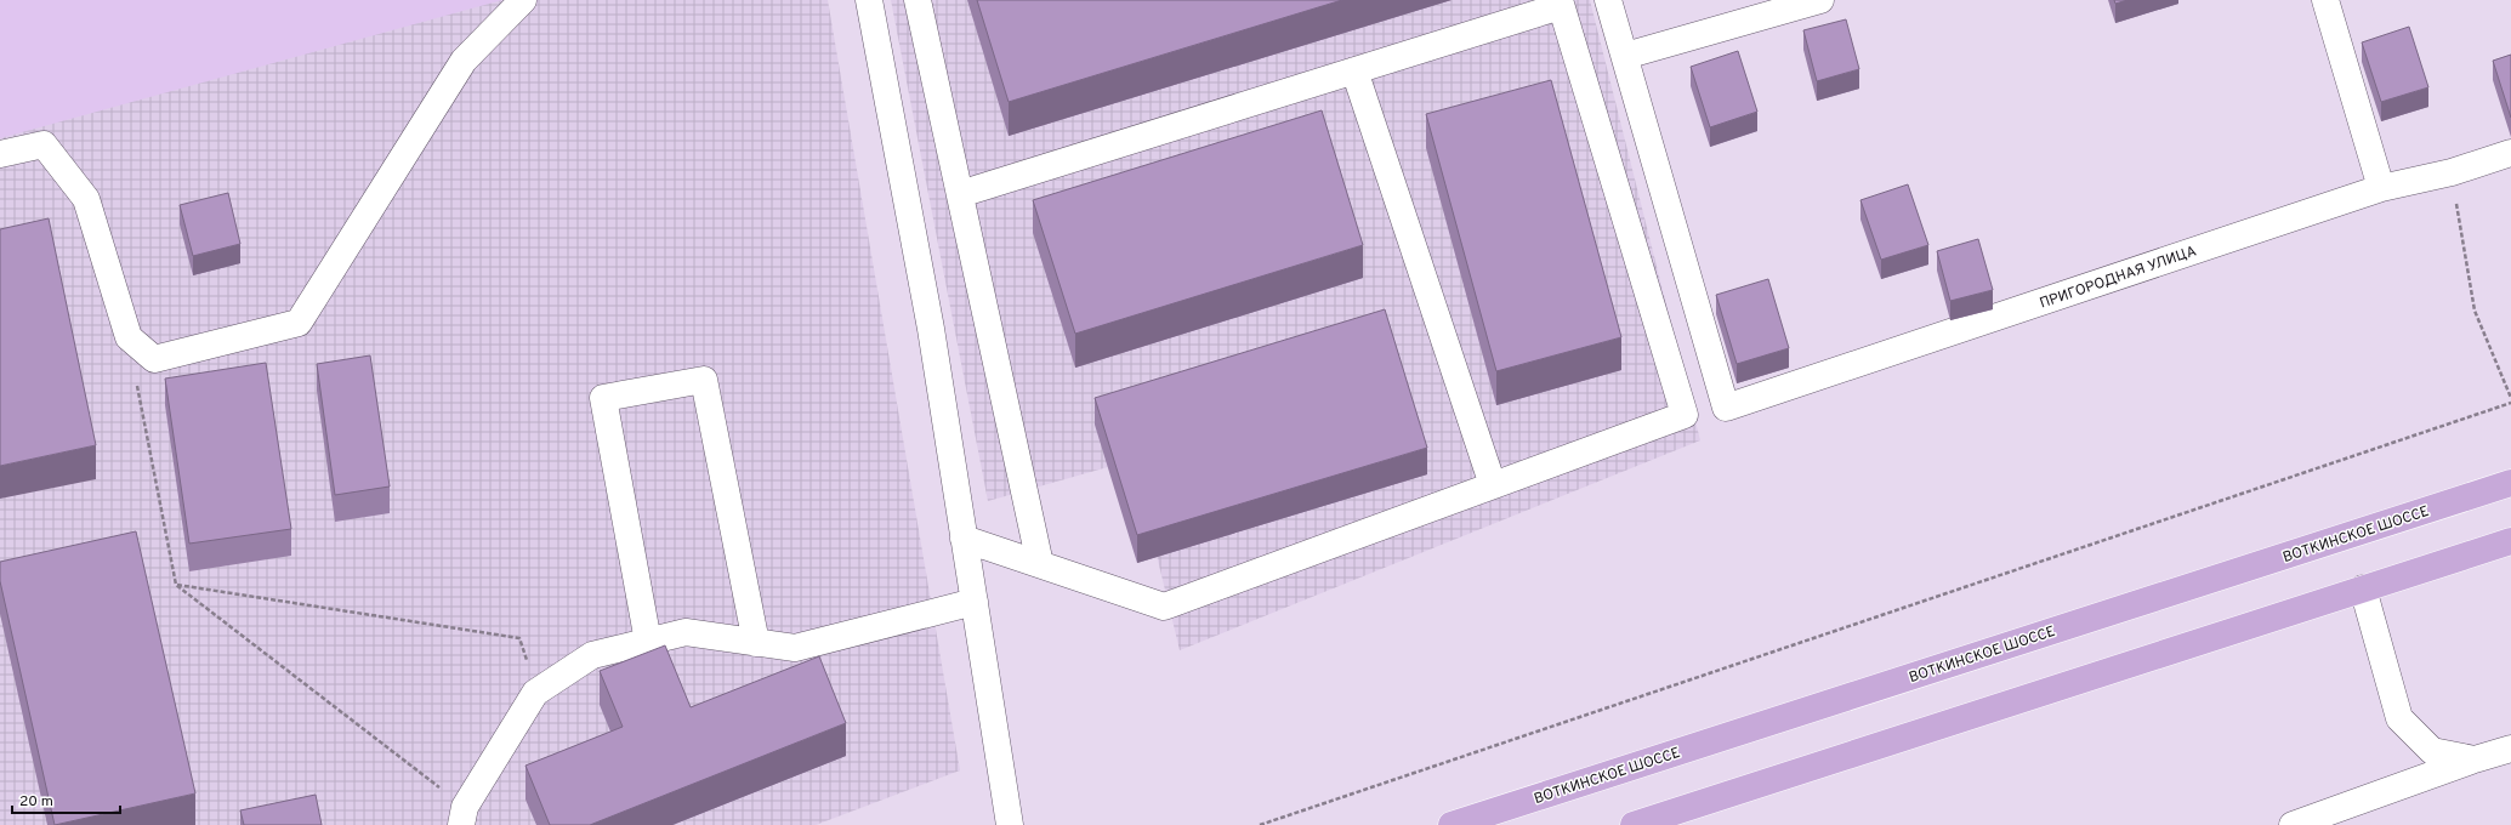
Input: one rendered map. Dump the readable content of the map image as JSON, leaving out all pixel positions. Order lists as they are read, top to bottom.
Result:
{
  "streets": {
    "main road": ["ВОТКИНСКОЕ ШОССЕ"],
    "street": ["ПРИГОРОДНАЯ УЛИЦА"]
  },
  "scale_bar": "20 m"
}
